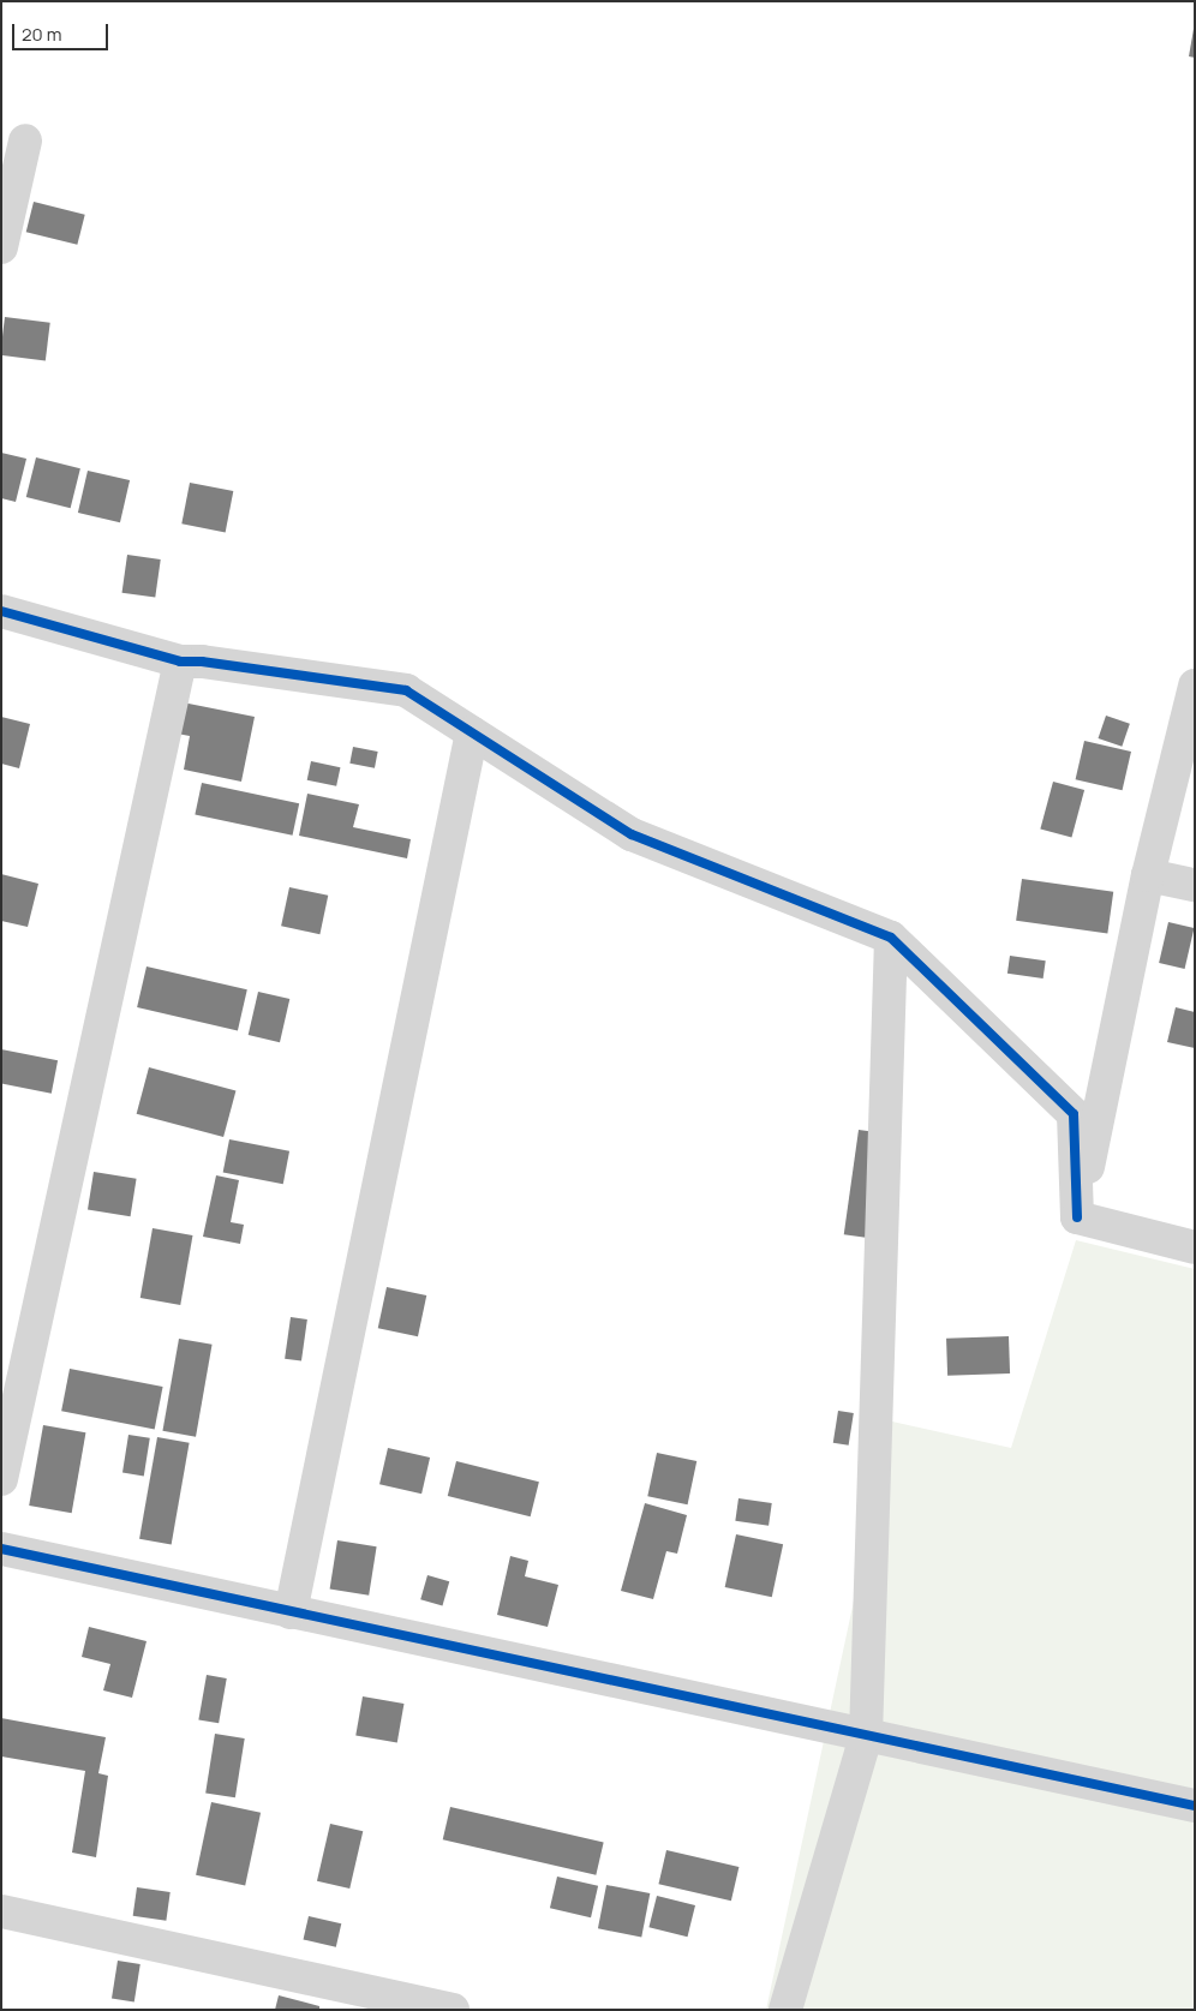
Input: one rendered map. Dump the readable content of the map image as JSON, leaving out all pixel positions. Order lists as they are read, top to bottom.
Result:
{
  "scale_bar": "20 m"
}
